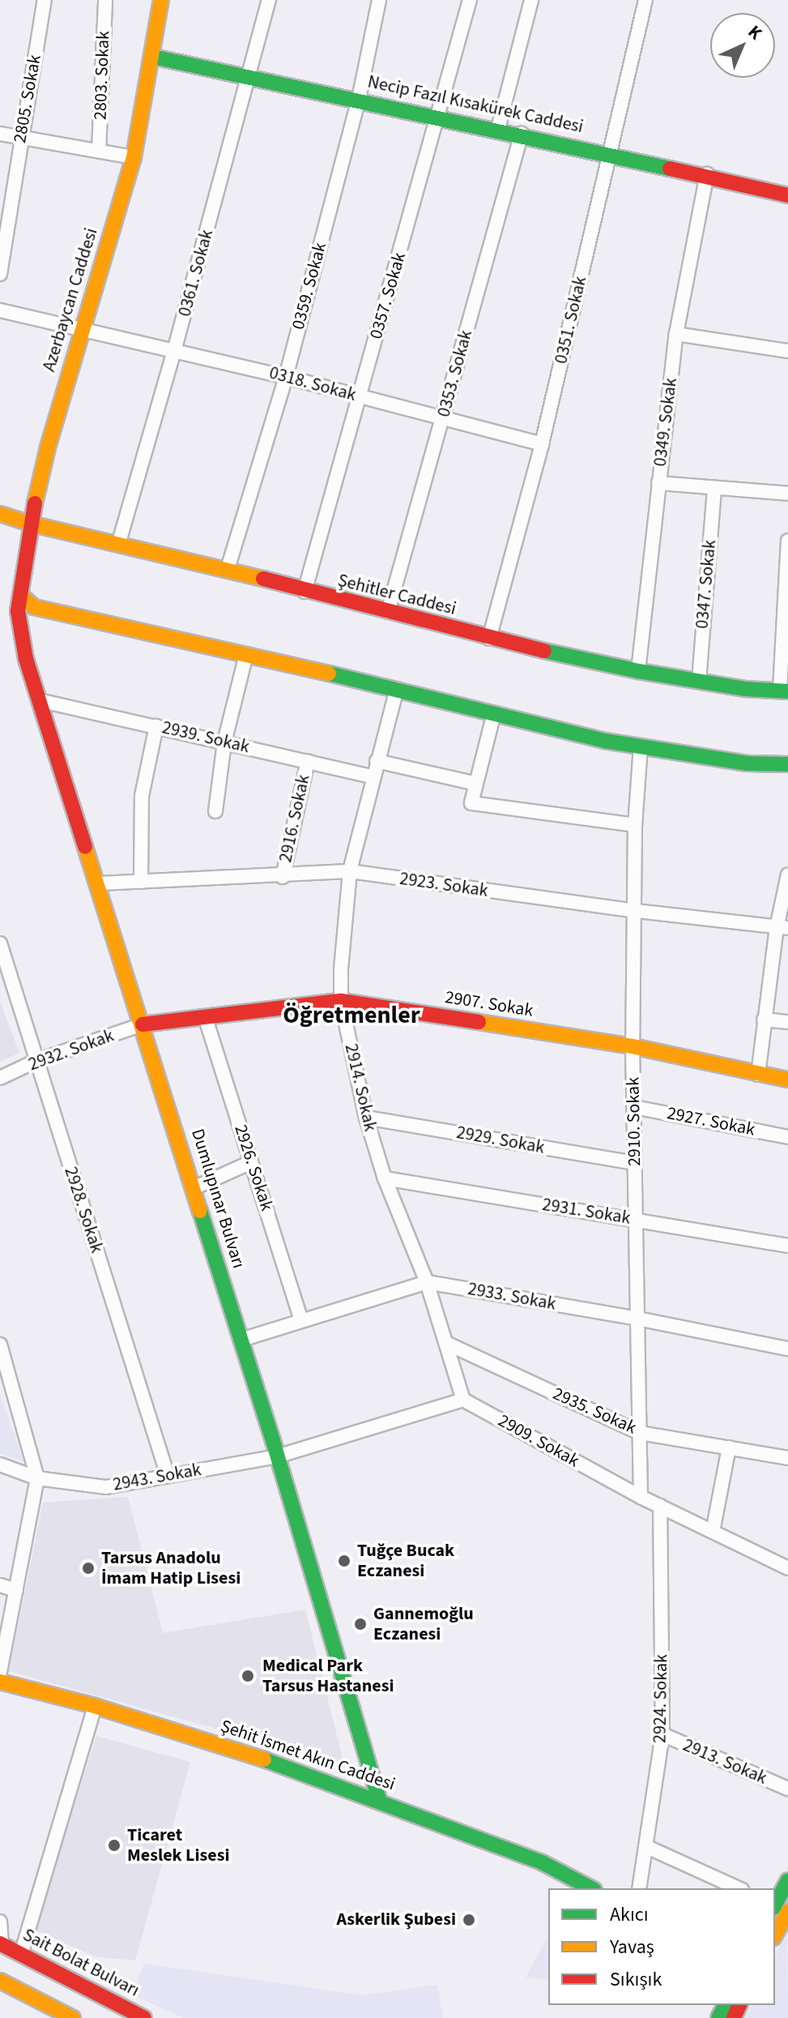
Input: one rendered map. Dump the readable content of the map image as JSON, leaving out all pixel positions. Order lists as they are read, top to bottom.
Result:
{
  "streets": {
    "main road": [
      "Necip Fazıl Kısakürek Caddesi",
      "Azerbaycan Caddesi",
      "Şehitler Caddesi",
      "2907. Sokak",
      "Dumlupınar Bulvarı",
      "Şehit İsmet Akın Caddesi",
      "Sait Bolat Bulvarı"
    ],
    "street": [
      "2803. Sokak",
      "2805. Sokak",
      "0361. Sokak",
      "0359. Sokak",
      "0357. Sokak",
      "0351. Sokak",
      "0353. Sokak",
      "0318. Sokak",
      "0349. Sokak",
      "0347. Sokak",
      "2939. Sokak",
      "2916. Sokak",
      "2923. Sokak",
      "2932. Sokak",
      "2914. Sokak",
      "2910. Sokak",
      "2927. Sokak",
      "2929. Sokak",
      "2926. Sokak",
      "2928. Sokak",
      "2931. Sokak",
      "2933. Sokak",
      "2935. Sokak",
      "2909. Sokak",
      "2943. Sokak",
      "2924. Sokak",
      "2913. Sokak"
    ]
  },
  "crossings": [
    ["Necip Fazıl Kısakürek Caddesi", "0361. Sokak"],
    ["Necip Fazıl Kısakürek Caddesi", "0359. Sokak"],
    ["Necip Fazıl Kısakürek Caddesi", "0357. Sokak"],
    ["Necip Fazıl Kısakürek Caddesi", "Azerbaycan Caddesi"],
    ["Necip Fazıl Kısakürek Caddesi", "0351. Sokak"],
    ["Necip Fazıl Kısakürek Caddesi", "0353. Sokak"],
    ["Necip Fazıl Kısakürek Caddesi", "0349. Sokak"],
    ["0361. Sokak", "0318. Sokak"],
    ["0361. Sokak", "Şehitler Caddesi"],
    ["0359. Sokak", "0318. Sokak"],
    ["0359. Sokak", "Şehitler Caddesi"],
    ["0357. Sokak", "0318. Sokak"],
    ["0357. Sokak", "Şehitler Caddesi"],
    ["Azerbaycan Caddesi", "0318. Sokak"],
    ["Azerbaycan Caddesi", "Şehitler Caddesi"],
    ["Azerbaycan Caddesi", "Dumlupınar Bulvarı"],
    ["0351. Sokak", "0318. Sokak"],
    ["0351. Sokak", "Şehitler Caddesi"],
    ["0353. Sokak", "0318. Sokak"],
    ["0353. Sokak", "Şehitler Caddesi"],
    ["0349. Sokak", "Şehitler Caddesi"],
    ["0347. Sokak", "Şehitler Caddesi"],
    ["2939. Sokak", "2916. Sokak"],
    ["2939. Sokak", "2914. Sokak"],
    ["2939. Sokak", "Dumlupınar Bulvarı"],
    ["2916. Sokak", "2923. Sokak"],
    ["2923. Sokak", "2914. Sokak"],
    ["2923. Sokak", "2910. Sokak"],
    ["2923. Sokak", "Dumlupınar Bulvarı"],
    ["2907. Sokak", "2932. Sokak"],
    ["2907. Sokak", "2914. Sokak"],
    ["2907. Sokak", "2910. Sokak"],
    ["2907. Sokak", "2926. Sokak"],
    ["2907. Sokak", "Dumlupınar Bulvarı"],
    ["2932. Sokak", "Dumlupınar Bulvarı"],
    ["2932. Sokak", "2928. Sokak"],
    ["2914. Sokak", "2929. Sokak"],
    ["2914. Sokak", "2931. Sokak"],
    ["2914. Sokak", "2933. Sokak"],
    ["2914. Sokak", "2935. Sokak"],
    ["2914. Sokak", "2909. Sokak"],
    ["2910. Sokak", "2927. Sokak"],
    ["2910. Sokak", "2929. Sokak"],
    ["2910. Sokak", "2931. Sokak"],
    ["2910. Sokak", "2933. Sokak"],
    ["2910. Sokak", "2935. Sokak"],
    ["2910. Sokak", "2909. Sokak"],
    ["2926. Sokak", "2933. Sokak"],
    ["Dumlupınar Bulvarı", "2933. Sokak"],
    ["Dumlupınar Bulvarı", "2943. Sokak"],
    ["Dumlupınar Bulvarı", "Şehit İsmet Akın Caddesi"],
    ["2928. Sokak", "2943. Sokak"],
    ["2909. Sokak", "2924. Sokak"],
    ["2924. Sokak", "2913. Sokak"]
  ],
  "districts": ["Öğretmenler"],
  "places": [
    "Tuğçe Bucak Eczanesi",
    "Tarsus Anadolu İmam Hatip Lisesi",
    "Gannemoğlu Eczanesi",
    "Medical Park Tarsus Hastanesi",
    "Ticaret Meslek Lisesi",
    "Askerlik Şubesi"
  ],
  "legend": ["Akıcı", "Yavaş", "Sıkışık"],
  "north": "top right"
}
